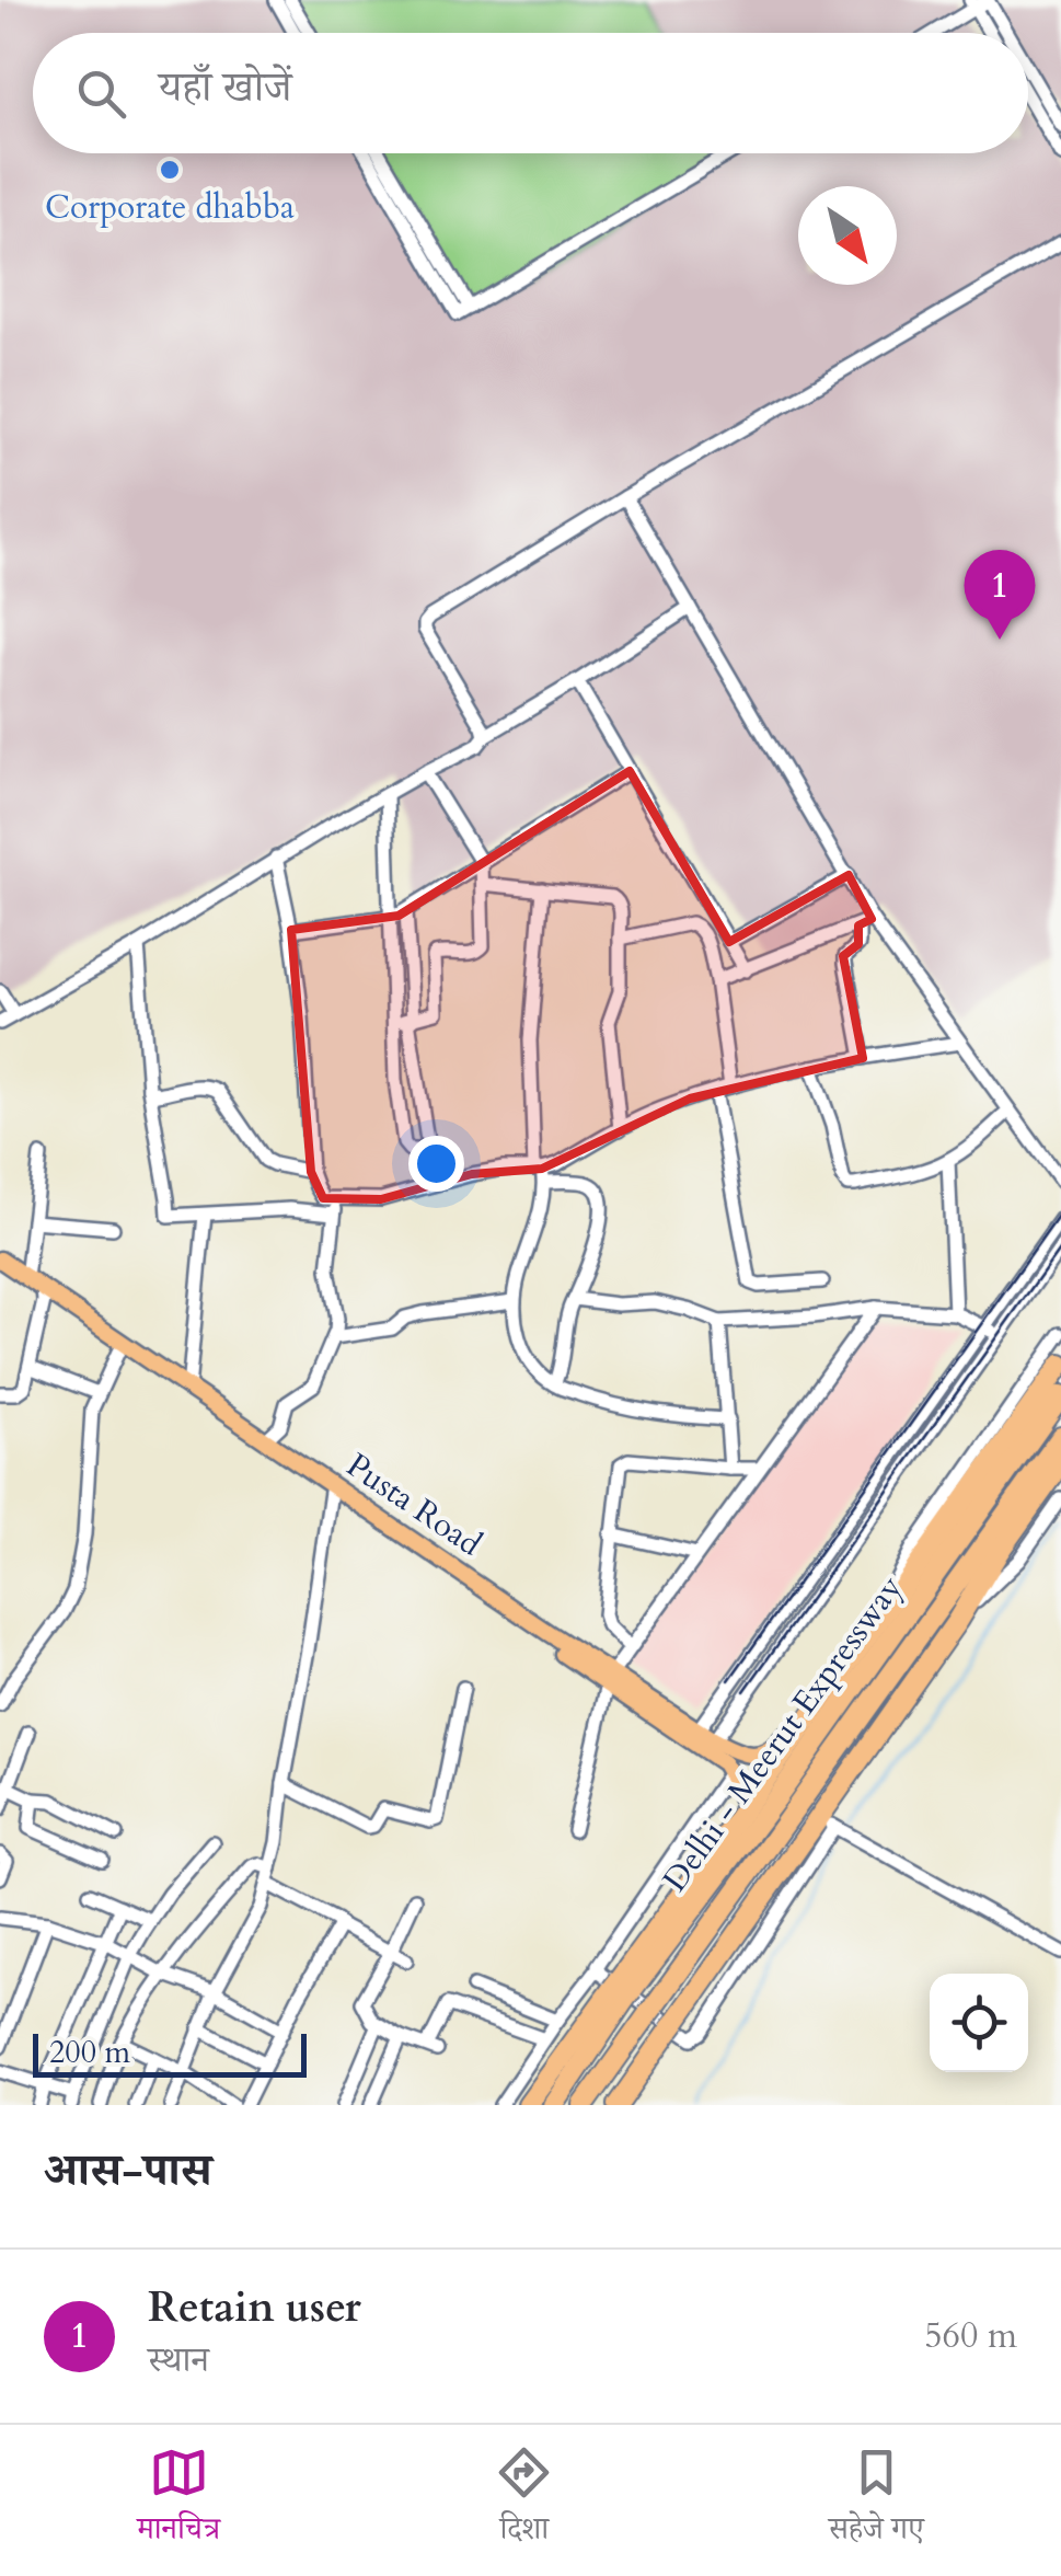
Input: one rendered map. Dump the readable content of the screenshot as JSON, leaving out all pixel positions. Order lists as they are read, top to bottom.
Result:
{
  "streets": {
    "highway": ["Delhi - Meerut Expressway"],
    "main road": ["Pusta Road"]
  },
  "places": ["Corporate dhabba"],
  "scale_bar": "200 m",
  "north": "bottom right",
  "page": {
    "search": "यहाँ खोजें",
    "pins": "1",
    "scale": "200 m",
    "heading": "आस-पास",
    "list": [
      {
        "mark": "1",
        "name": "Retain user",
        "note": "स्थान",
        "value": "560 m"
      }
    ],
    "nav": ["मानचित्र", "दिशा", "सहेजे गए"]
  }
}
